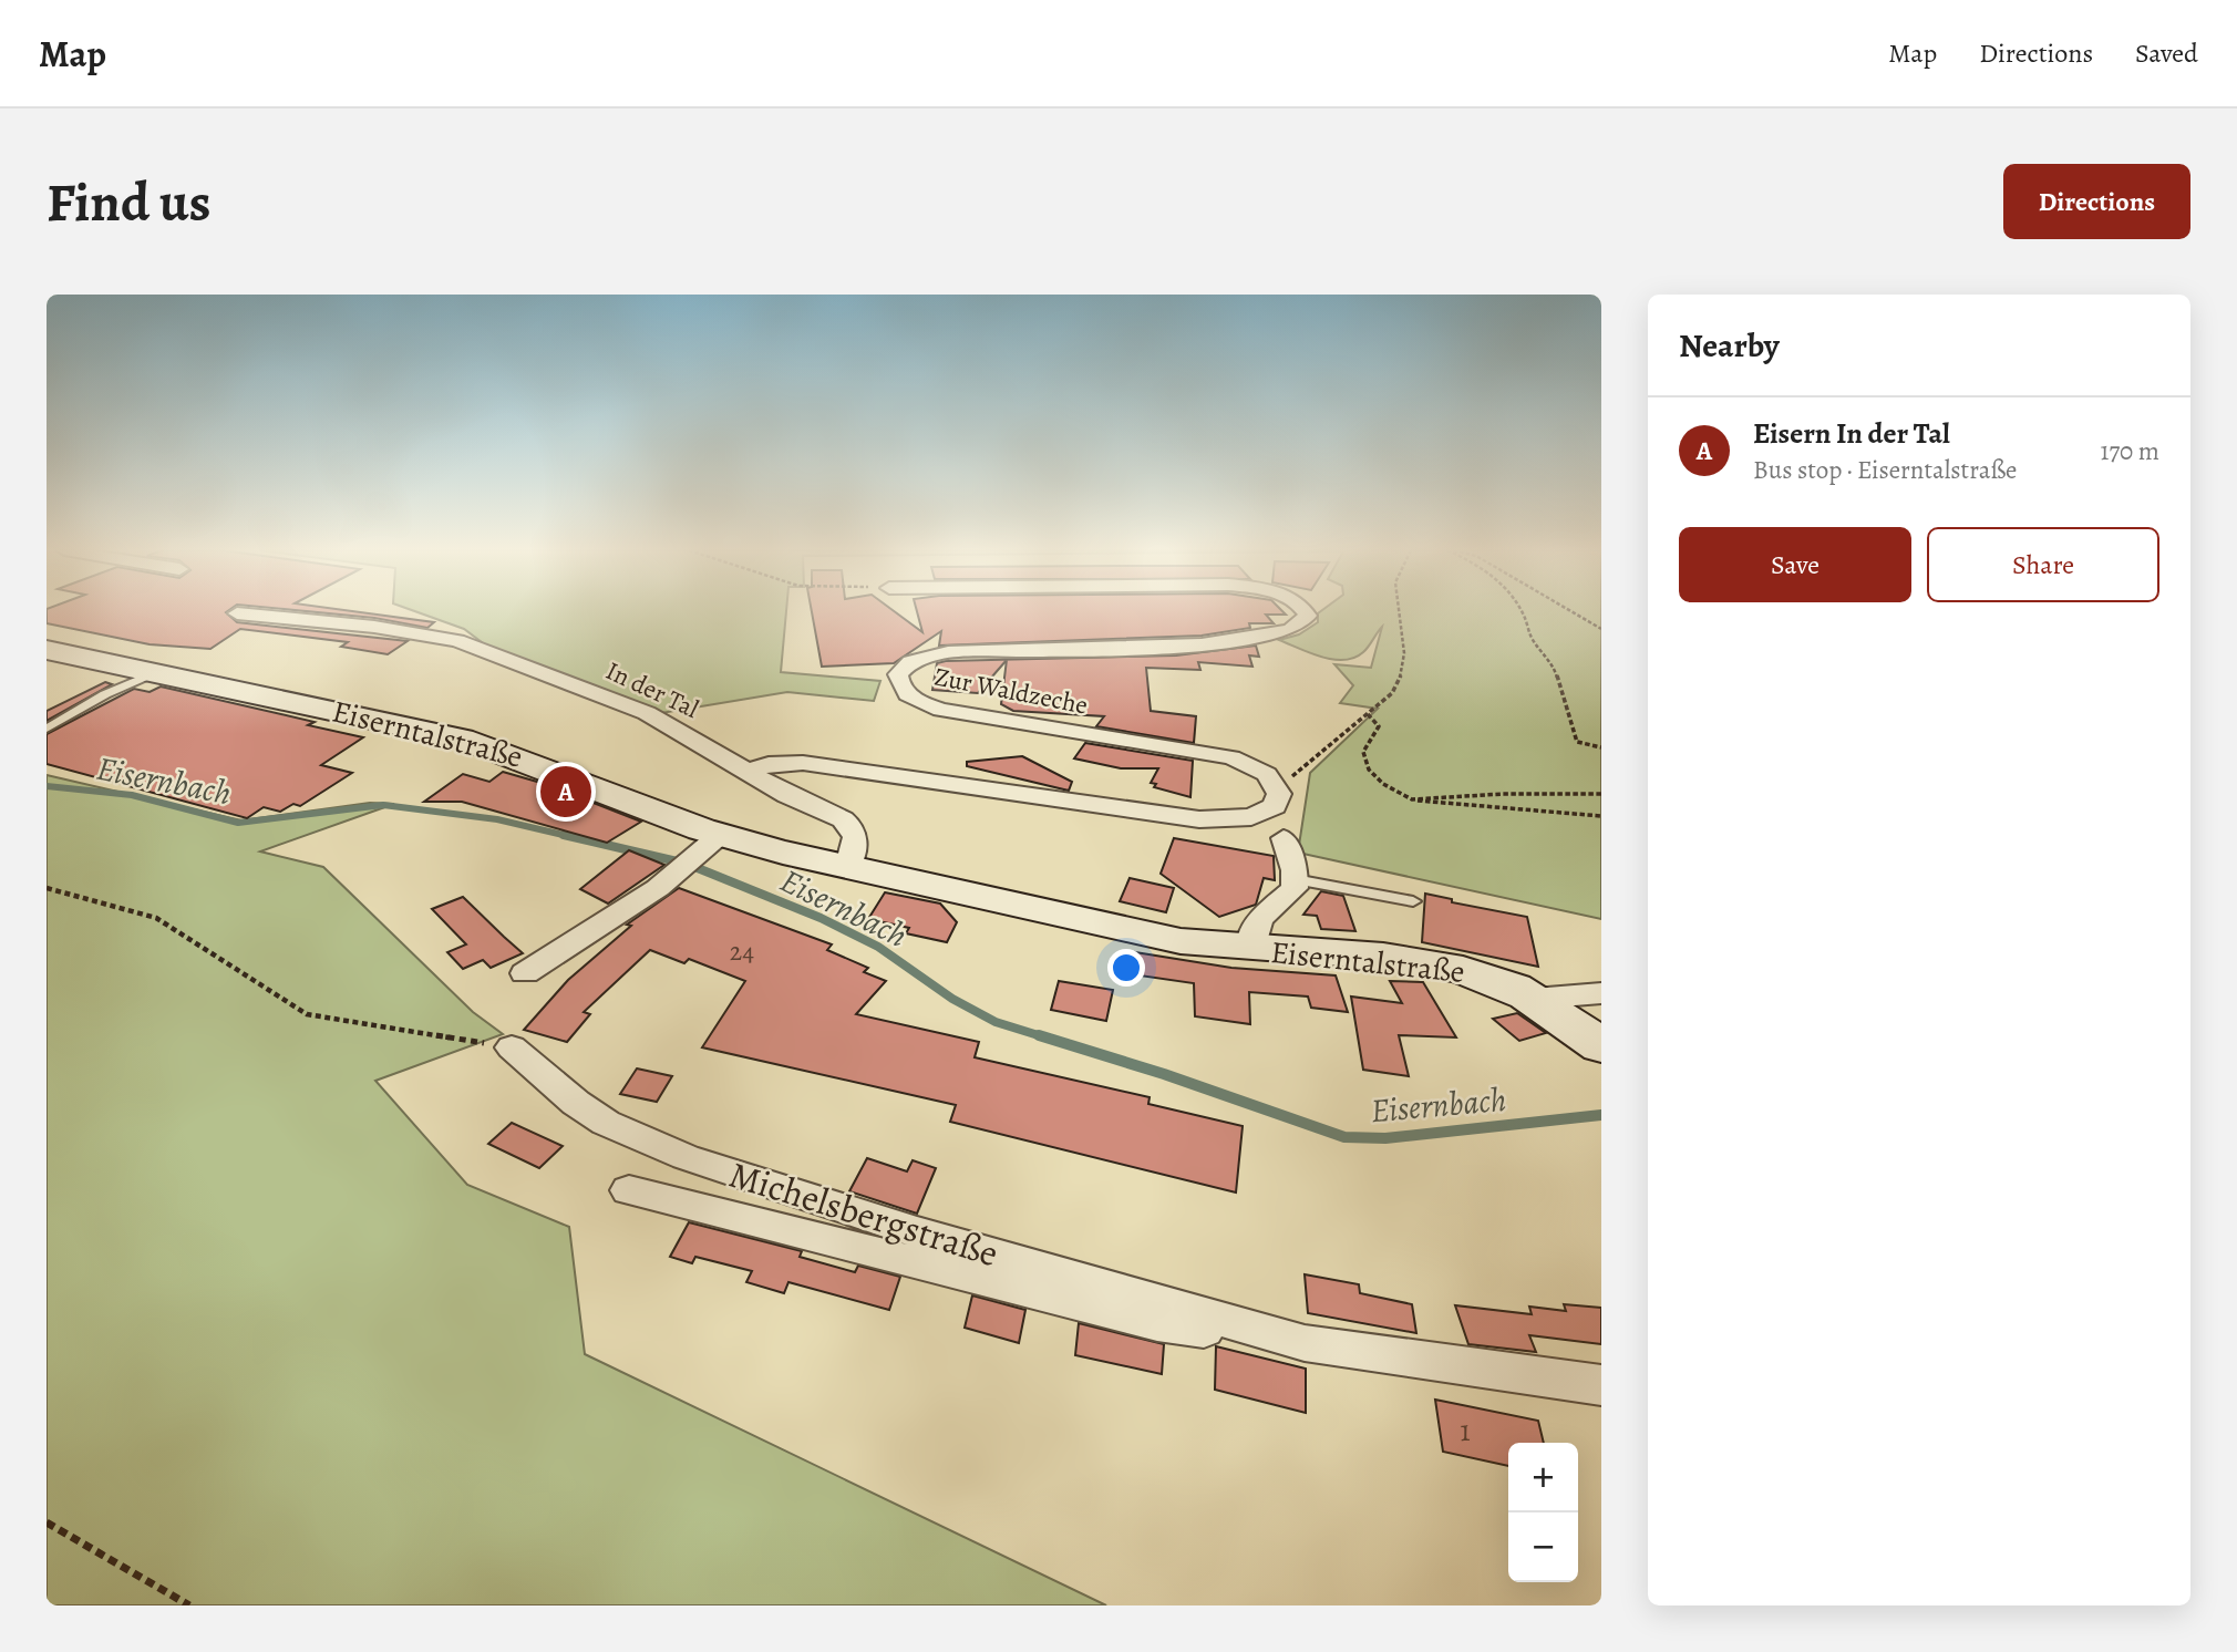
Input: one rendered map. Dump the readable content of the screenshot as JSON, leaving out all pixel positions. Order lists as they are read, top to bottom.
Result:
{
  "streets": {
    "main road": ["Eiserntalstraße"],
    "street": ["In der Tal", "Zur Waldzeche", "Michelsbergstraße"]
  },
  "crossings": [
    ["In der Tal", "Eiserntalstraße"]
  ],
  "water": ["Eisernbach"],
  "house_numbers": ["24", "1"],
  "page": {
    "header": "Map",
    "nav": ["Map", "Directions", "Saved"],
    "buttons": [
      "Directions",
      ["Save", "Share"]
    ],
    "title": "Find us",
    "heading": "Nearby",
    "list": [
      {
        "mark": "A",
        "name": "Eisern In der Tal",
        "note": "Bus stop · Eiserntalstraße",
        "value": "170 m"
      }
    ],
    "pins": "A",
    "map_buttons": ["+", "−"]
  }
}
